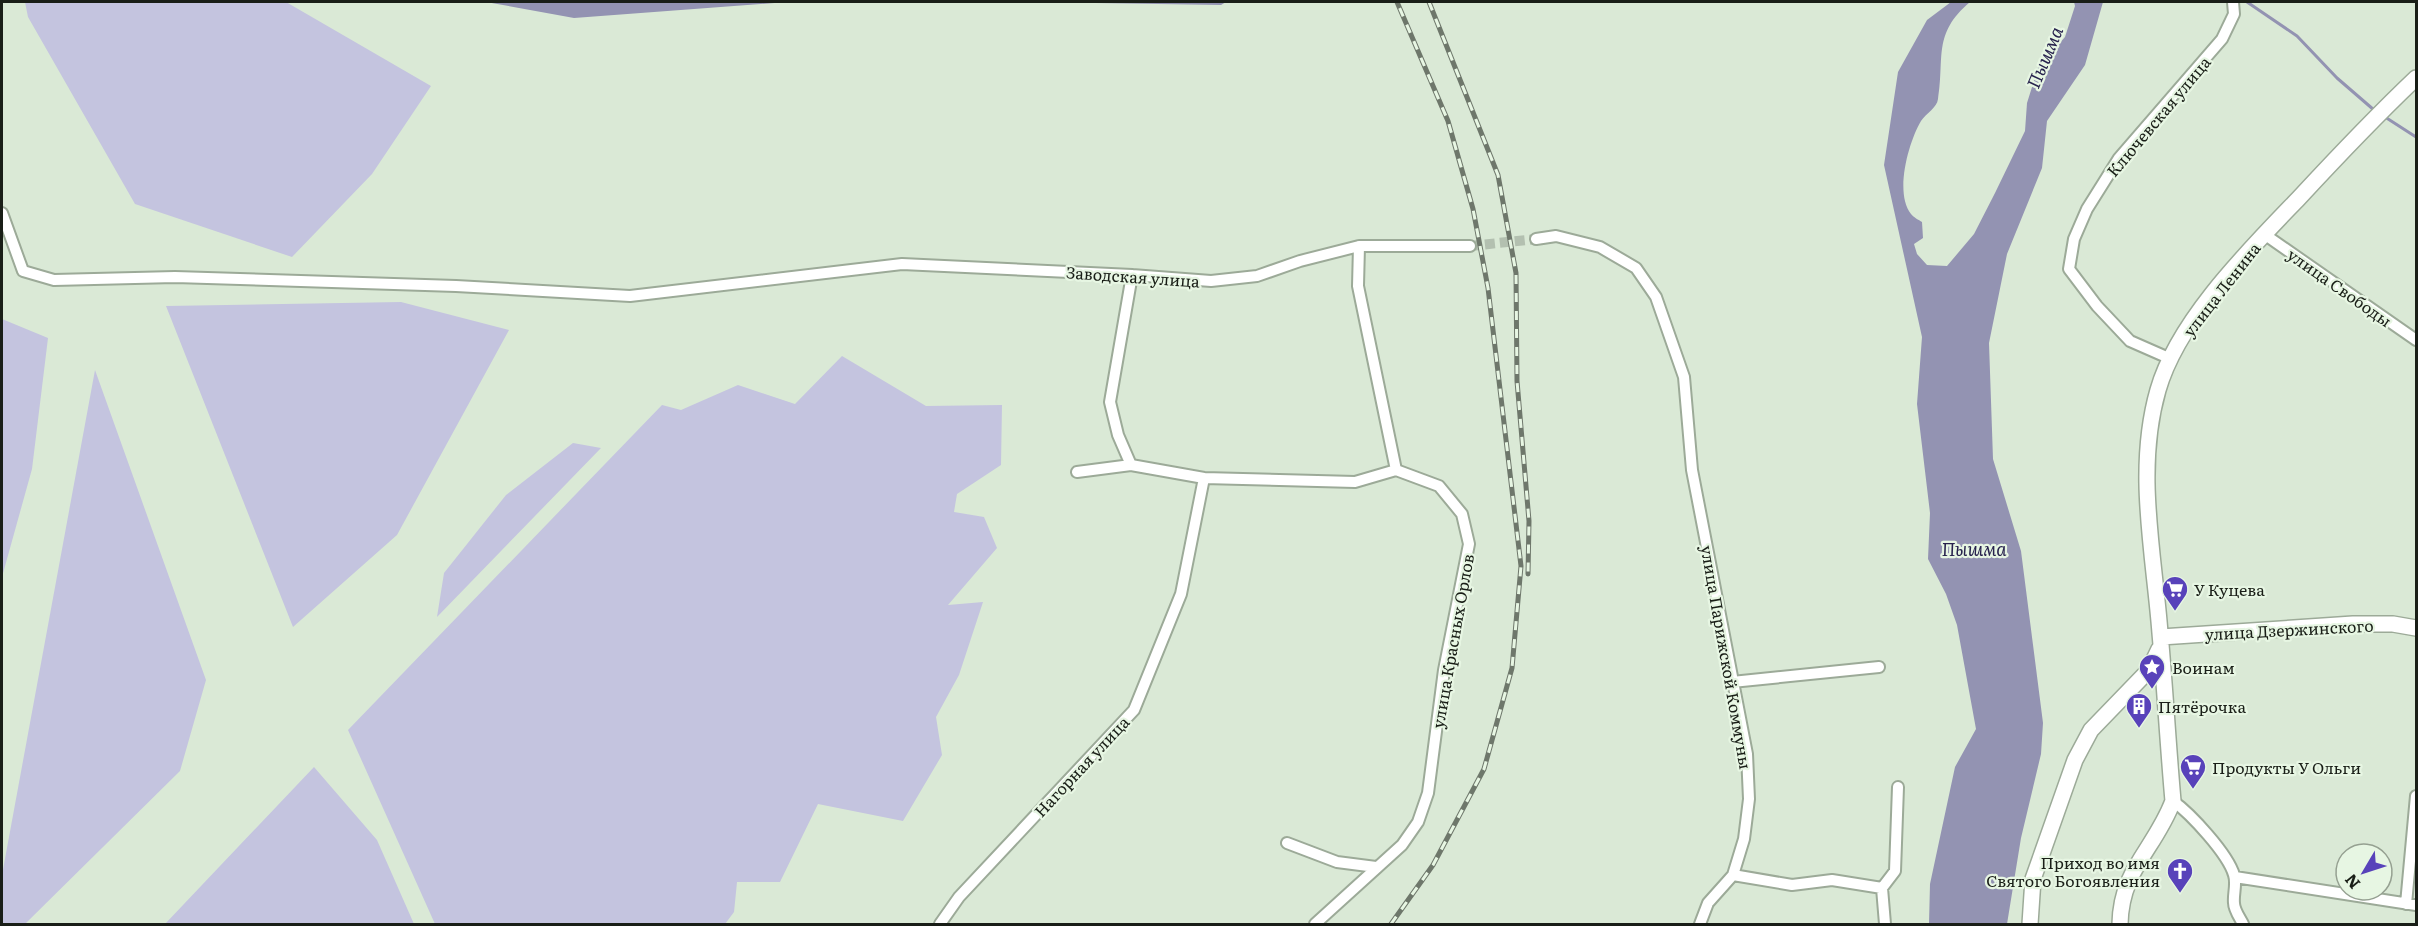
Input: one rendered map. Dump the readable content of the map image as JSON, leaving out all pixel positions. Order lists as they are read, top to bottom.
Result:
{
  "streets": {
    "main road": ["улица Ленина", "улица Дзержинского"],
    "street": [
      "Ключевская улица",
      "Заводская улица",
      "улица Свободы",
      "улица Красных Орлов",
      "улица Парижской Коммуны",
      "Нагорная улица"
    ]
  },
  "crossings": [
    ["Ключевская улица", "улица Ленина"],
    ["улица Свободы", "улица Ленина"],
    ["улица Ленина", "улица Дзержинского"]
  ],
  "water": ["Пышма"],
  "places": {
    "supermarket": ["У Куцева", "Продукты У Ольги"],
    "place": ["Воинам"],
    "building": ["Пятёрочка"],
    "church": ["Приход во имя Святого Богоявления"]
  },
  "north": "bottom left"
}
